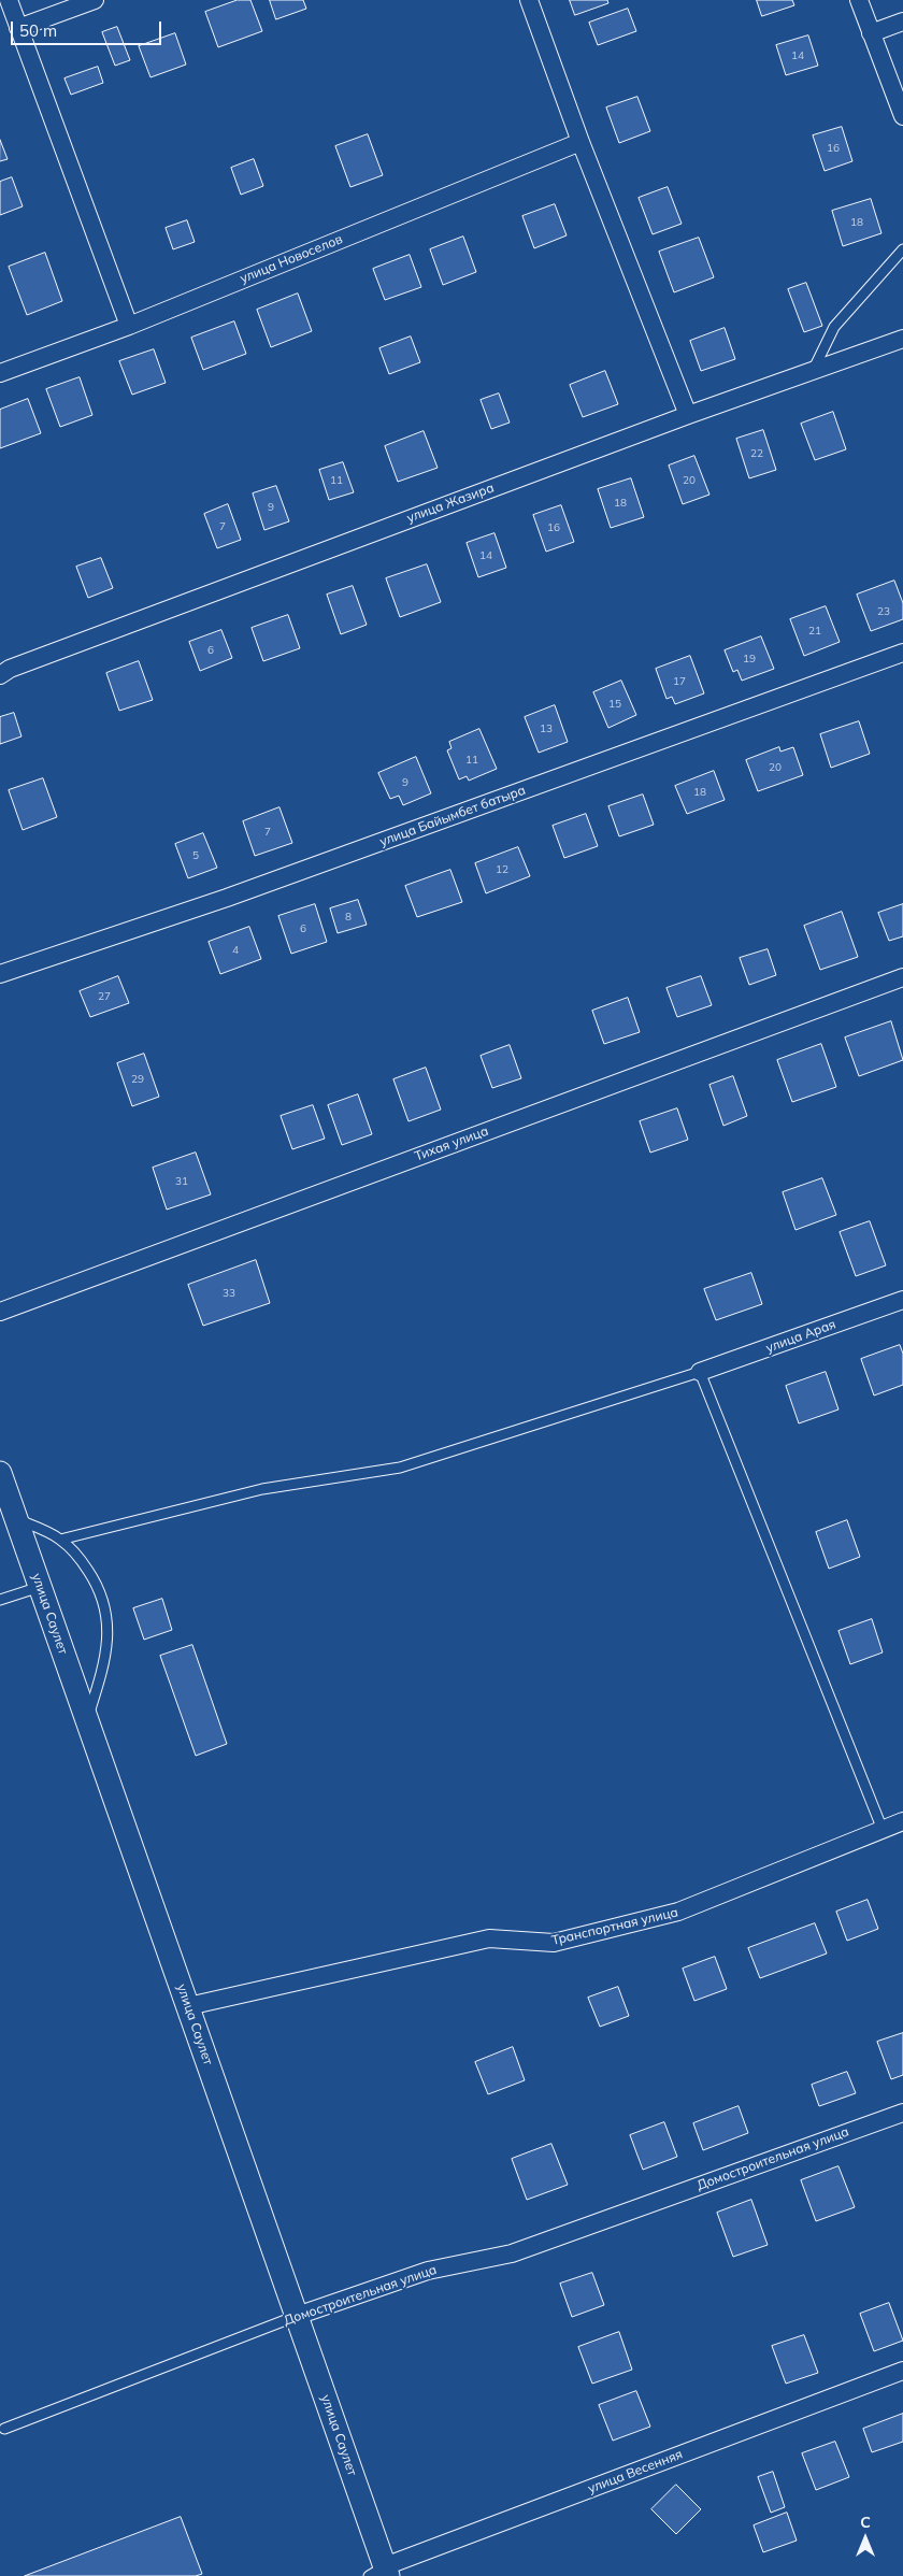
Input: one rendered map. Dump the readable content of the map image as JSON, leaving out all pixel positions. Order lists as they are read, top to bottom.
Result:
{
  "streets": {
    "street": [
      "улица Новоселов",
      "улица Жазира",
      "улица Байымбет батыра",
      "Тихая улица",
      "улица Арая",
      "улица Саулет",
      "Транспортная улица",
      "Домостроительная улица",
      "улица Весенняя"
    ]
  },
  "crossings": [
    ["улица Саулет", "Транспортная улица"],
    ["улица Саулет", "Домостроительная улица"],
    ["улица Саулет", "улица Весенняя"]
  ],
  "house_numbers": [
    "14",
    "16",
    "18",
    "22",
    "11",
    "20",
    "18",
    "9",
    "7",
    "16",
    "14",
    "23",
    "21",
    "6",
    "19",
    "17",
    "15",
    "13",
    "11",
    "20",
    "9",
    "18",
    "7",
    "5",
    "12",
    "8",
    "6",
    "4",
    "27",
    "29",
    "31",
    "33"
  ],
  "scale_bar": "50 m",
  "north": "top"
}
